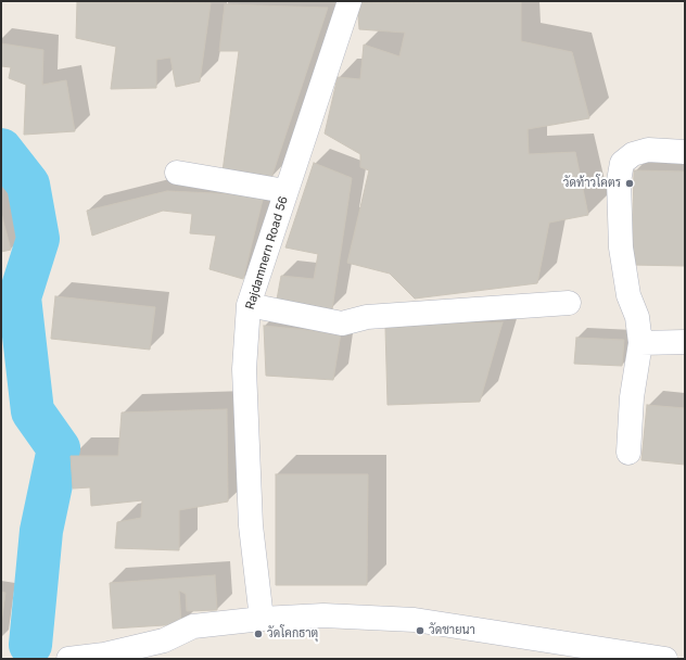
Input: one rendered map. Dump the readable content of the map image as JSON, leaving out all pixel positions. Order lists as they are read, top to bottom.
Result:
{
  "streets": {
    "street": ["Rajdamnern Road 56"]
  },
  "places": ["วัดท้าวโคตร", "วัดชายนา", "วัดโคกธาตุ"]
}
